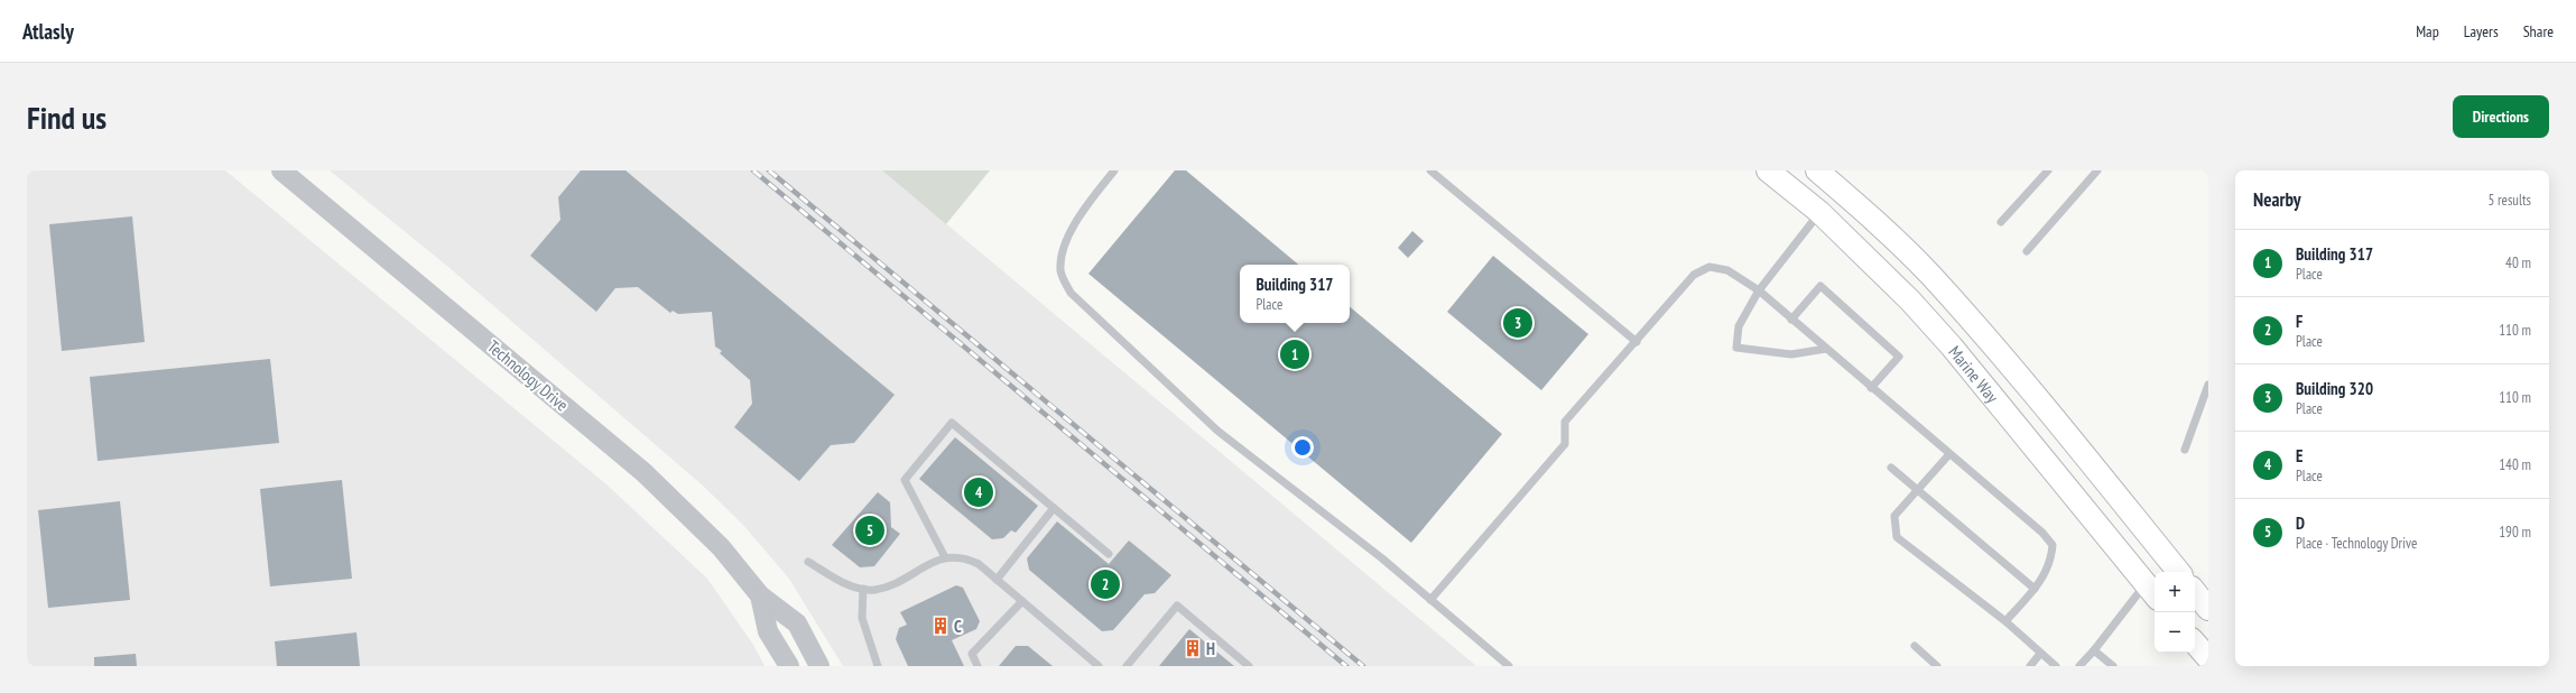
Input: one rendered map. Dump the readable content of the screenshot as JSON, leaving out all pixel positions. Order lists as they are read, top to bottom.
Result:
{
  "streets": {
    "main road": ["Marine Way"],
    "street": ["Technology Drive"]
  },
  "places": {
    "building": ["C", "H"]
  },
  "page": {
    "header": "Atlasly",
    "nav": ["Map", "Layers", "Share"],
    "buttons": "Directions",
    "title": "Find us",
    "heading": ["Nearby", "5 results"],
    "list": [
      {
        "mark": "1",
        "name": "Building 317",
        "note": "Place",
        "value": "40 m"
      },
      {
        "mark": "2",
        "name": "F",
        "note": "Place",
        "value": "110 m"
      },
      {
        "mark": "3",
        "name": "Building 320",
        "note": "Place",
        "value": "110 m"
      },
      {
        "mark": "4",
        "name": "E",
        "note": "Place",
        "value": "140 m"
      },
      {
        "mark": "5",
        "name": "D",
        "note": "Place · Technology Drive",
        "value": "190 m"
      }
    ],
    "popup": ["Building 317", "Place"],
    "pins": [
      "3",
      "1",
      "4",
      "5",
      "2"
    ],
    "map_buttons": ["+", "−"]
  }
}
